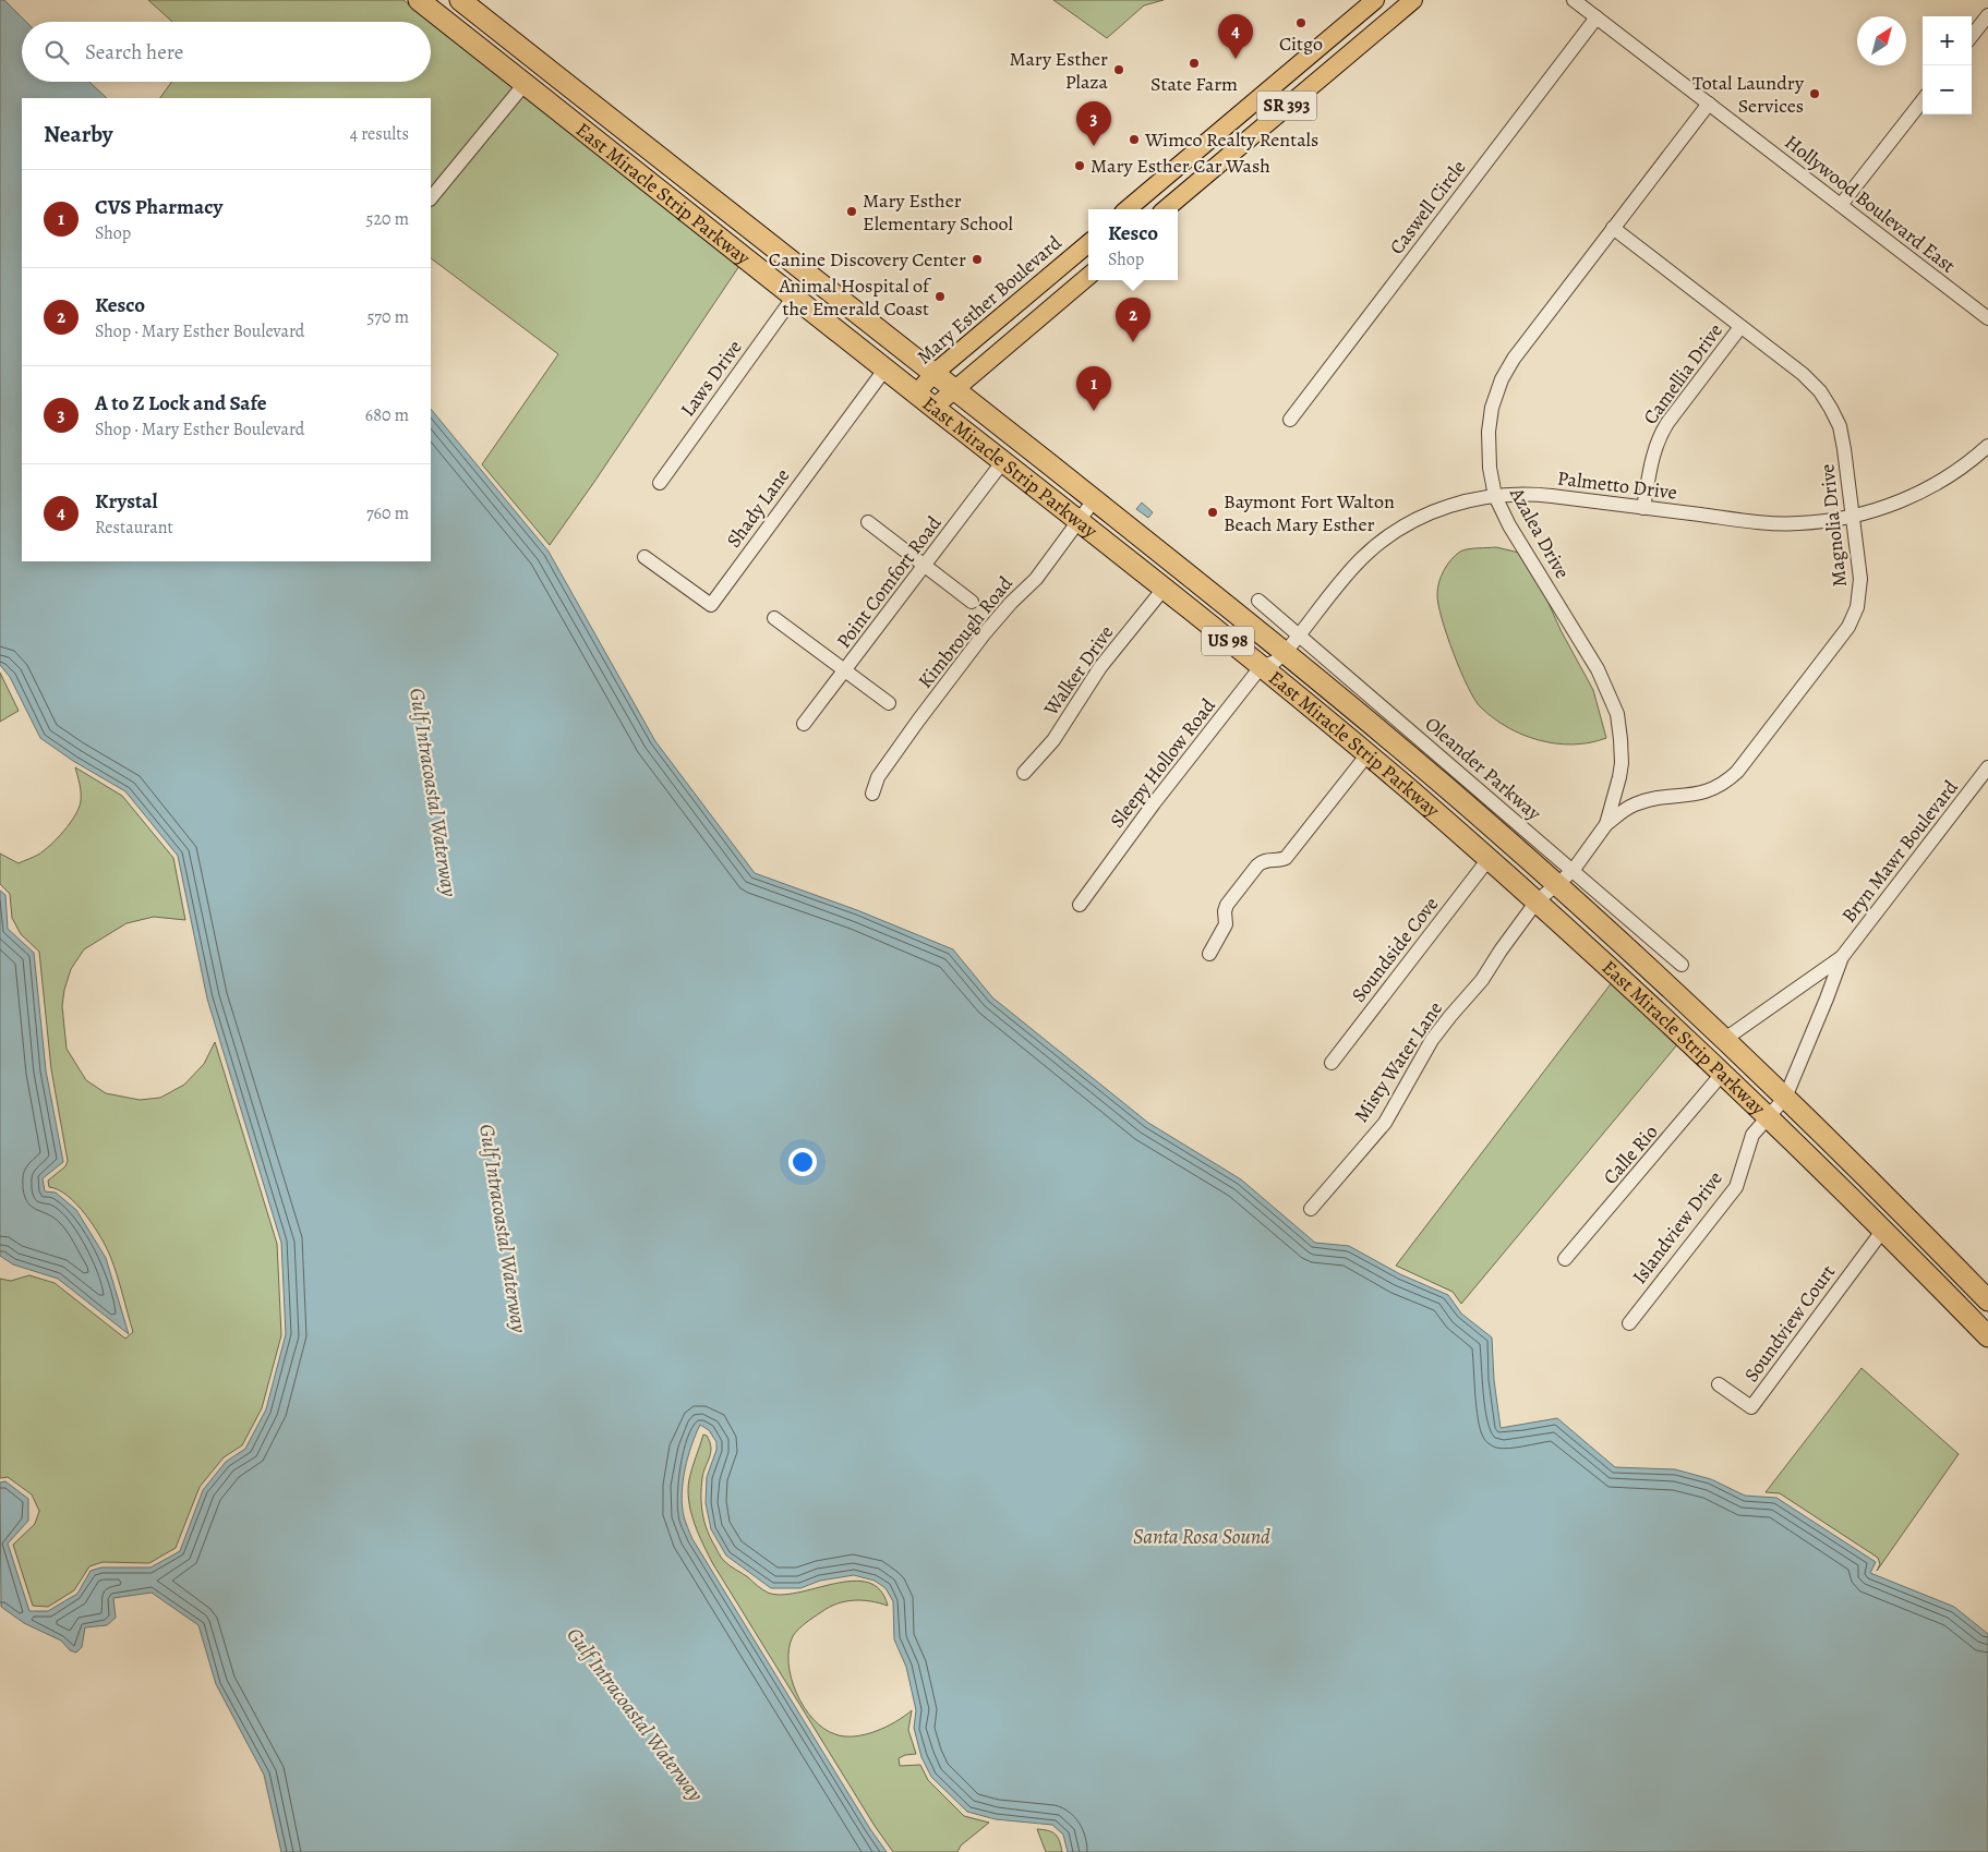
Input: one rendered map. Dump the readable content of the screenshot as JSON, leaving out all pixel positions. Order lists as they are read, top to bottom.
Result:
{
  "streets": {
    "highway": ["East Miracle Strip Parkway", "US 98"],
    "main road": ["SR 393", "Mary Esther Boulevard"],
    "street": [
      "Hollywood Boulevard East",
      "Caswell Circle",
      "Camellia Drive",
      "Laws Drive",
      "Palmetto Drive",
      "Shady Lane",
      "Magnolia Drive",
      "Azalea Drive",
      "Point Comfort Road",
      "Kimbrough Road",
      "Walker Drive",
      "Sleepy Hollow Road",
      "Oleander Parkway",
      "Bryn Mawr Boulevard",
      "Soundside Cove",
      "Misty Water Lane",
      "Calle Rio",
      "Islandview Drive",
      "Soundview Court"
    ]
  },
  "crossings": [
    ["East Miracle Strip Parkway", "Mary Esther Boulevard"],
    ["East Miracle Strip Parkway", "Laws Drive"],
    ["East Miracle Strip Parkway", "Palmetto Drive"],
    ["East Miracle Strip Parkway", "Shady Lane"],
    ["East Miracle Strip Parkway", "Azalea Drive"],
    ["East Miracle Strip Parkway", "Point Comfort Road"],
    ["East Miracle Strip Parkway", "Kimbrough Road"],
    ["East Miracle Strip Parkway", "Walker Drive"],
    ["East Miracle Strip Parkway", "Sleepy Hollow Road"],
    ["East Miracle Strip Parkway", "Bryn Mawr Boulevard"],
    ["East Miracle Strip Parkway", "Soundside Cove"],
    ["East Miracle Strip Parkway", "Misty Water Lane"],
    ["East Miracle Strip Parkway", "Calle Rio"],
    ["East Miracle Strip Parkway", "Islandview Drive"],
    ["East Miracle Strip Parkway", "Soundview Court"],
    ["Hollywood Boulevard East", "Caswell Circle"],
    ["Hollywood Boulevard East", "Azalea Drive"],
    ["Camellia Drive", "Palmetto Drive"],
    ["Camellia Drive", "Magnolia Drive"],
    ["Palmetto Drive", "Magnolia Drive"],
    ["Palmetto Drive", "Azalea Drive"],
    ["Palmetto Drive", "Sleepy Hollow Road"],
    ["Palmetto Drive", "Oleander Parkway"],
    ["Magnolia Drive", "Azalea Drive"],
    ["Azalea Drive", "Oleander Parkway"],
    ["Azalea Drive", "Misty Water Lane"],
    ["Bryn Mawr Boulevard", "Islandview Drive"]
  ],
  "water": ["Gulf Intracoastal Waterway", "Santa Rosa Sound"],
  "places": [
    "Citgo",
    "State Farm",
    "Mary Esther Plaza",
    "Total Laundry Services",
    "Wimco Realty Rentals",
    "Mary Esther Car Wash",
    "Mary Esther Elementary School",
    "Canine Discovery Center",
    "Animal Hospital of the Emerald Coast",
    "Baymont Fort Walton Beach Mary Esther"
  ],
  "north": "top right",
  "page": {
    "pins": [
      "4",
      "3",
      "2",
      "1"
    ],
    "map_buttons": ["+", "−"],
    "search": "Search here",
    "heading": ["Nearby", "4 results"],
    "list": [
      {
        "mark": "1",
        "name": "CVS Pharmacy",
        "note": "Shop",
        "value": "520 m"
      },
      {
        "mark": "2",
        "name": "Kesco",
        "note": "Shop · Mary Esther Boulevard",
        "value": "570 m"
      },
      {
        "mark": "3",
        "name": "A to Z Lock and Safe",
        "note": "Shop · Mary Esther Boulevard",
        "value": "680 m"
      },
      {
        "mark": "4",
        "name": "Krystal",
        "note": "Restaurant",
        "value": "760 m"
      }
    ],
    "popup": ["Kesco", "Shop"]
  }
}
